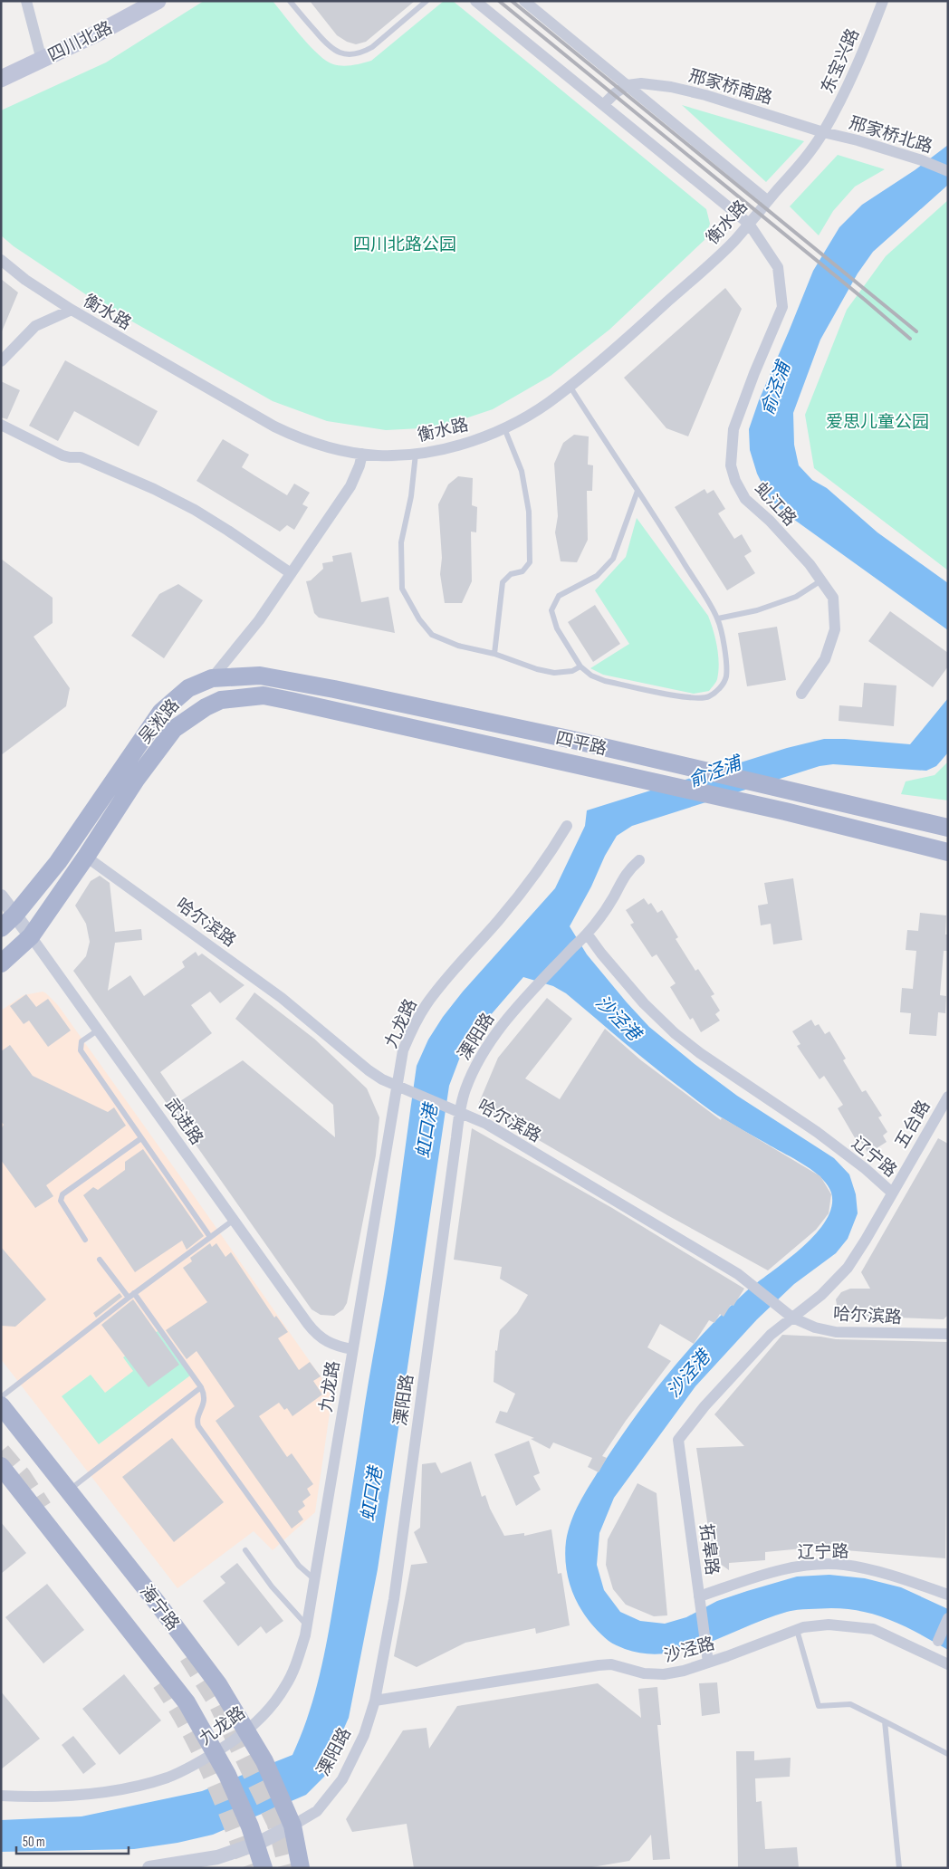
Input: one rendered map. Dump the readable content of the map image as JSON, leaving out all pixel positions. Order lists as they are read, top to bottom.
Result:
{
  "streets": {
    "main road": [
      "四川北路",
      "吴淞路",
      "四平路",
      "海宁路"
    ],
    "street": [
      "东宝兴路",
      "邢家桥南路",
      "邢家桥北路",
      "衡水路",
      "虬江路",
      "哈尔滨路",
      "九龙路",
      "溧阳路",
      "武进路",
      "五台路",
      "辽宁路",
      "拓皋路",
      "沙泾路"
    ]
  },
  "crossings": [
    ["东宝兴路", "邢家桥南路"],
    ["东宝兴路", "邢家桥北路"],
    ["东宝兴路", "衡水路"],
    ["邢家桥南路", "邢家桥北路"],
    ["邢家桥南路", "衡水路"],
    ["邢家桥北路", "衡水路"],
    ["衡水路", "虬江路"],
    ["衡水路", "吴淞路"],
    ["吴淞路", "四平路"],
    ["吴淞路", "哈尔滨路"],
    ["吴淞路", "武进路"],
    ["哈尔滨路", "九龙路"],
    ["哈尔滨路", "溧阳路"],
    ["哈尔滨路", "辽宁路"],
    ["九龙路", "武进路"],
    ["九龙路", "海宁路"],
    ["溧阳路", "辽宁路"],
    ["溧阳路", "海宁路"],
    ["溧阳路", "沙泾路"],
    ["五台路", "辽宁路"],
    ["辽宁路", "拓皋路"],
    ["拓皋路", "沙泾路"]
  ],
  "water": ["俞泾浦", "沙泾港", "虹口港"],
  "parks": ["四川北路公园", "爱思儿童公园"],
  "scale_bar": "50 m"
}
